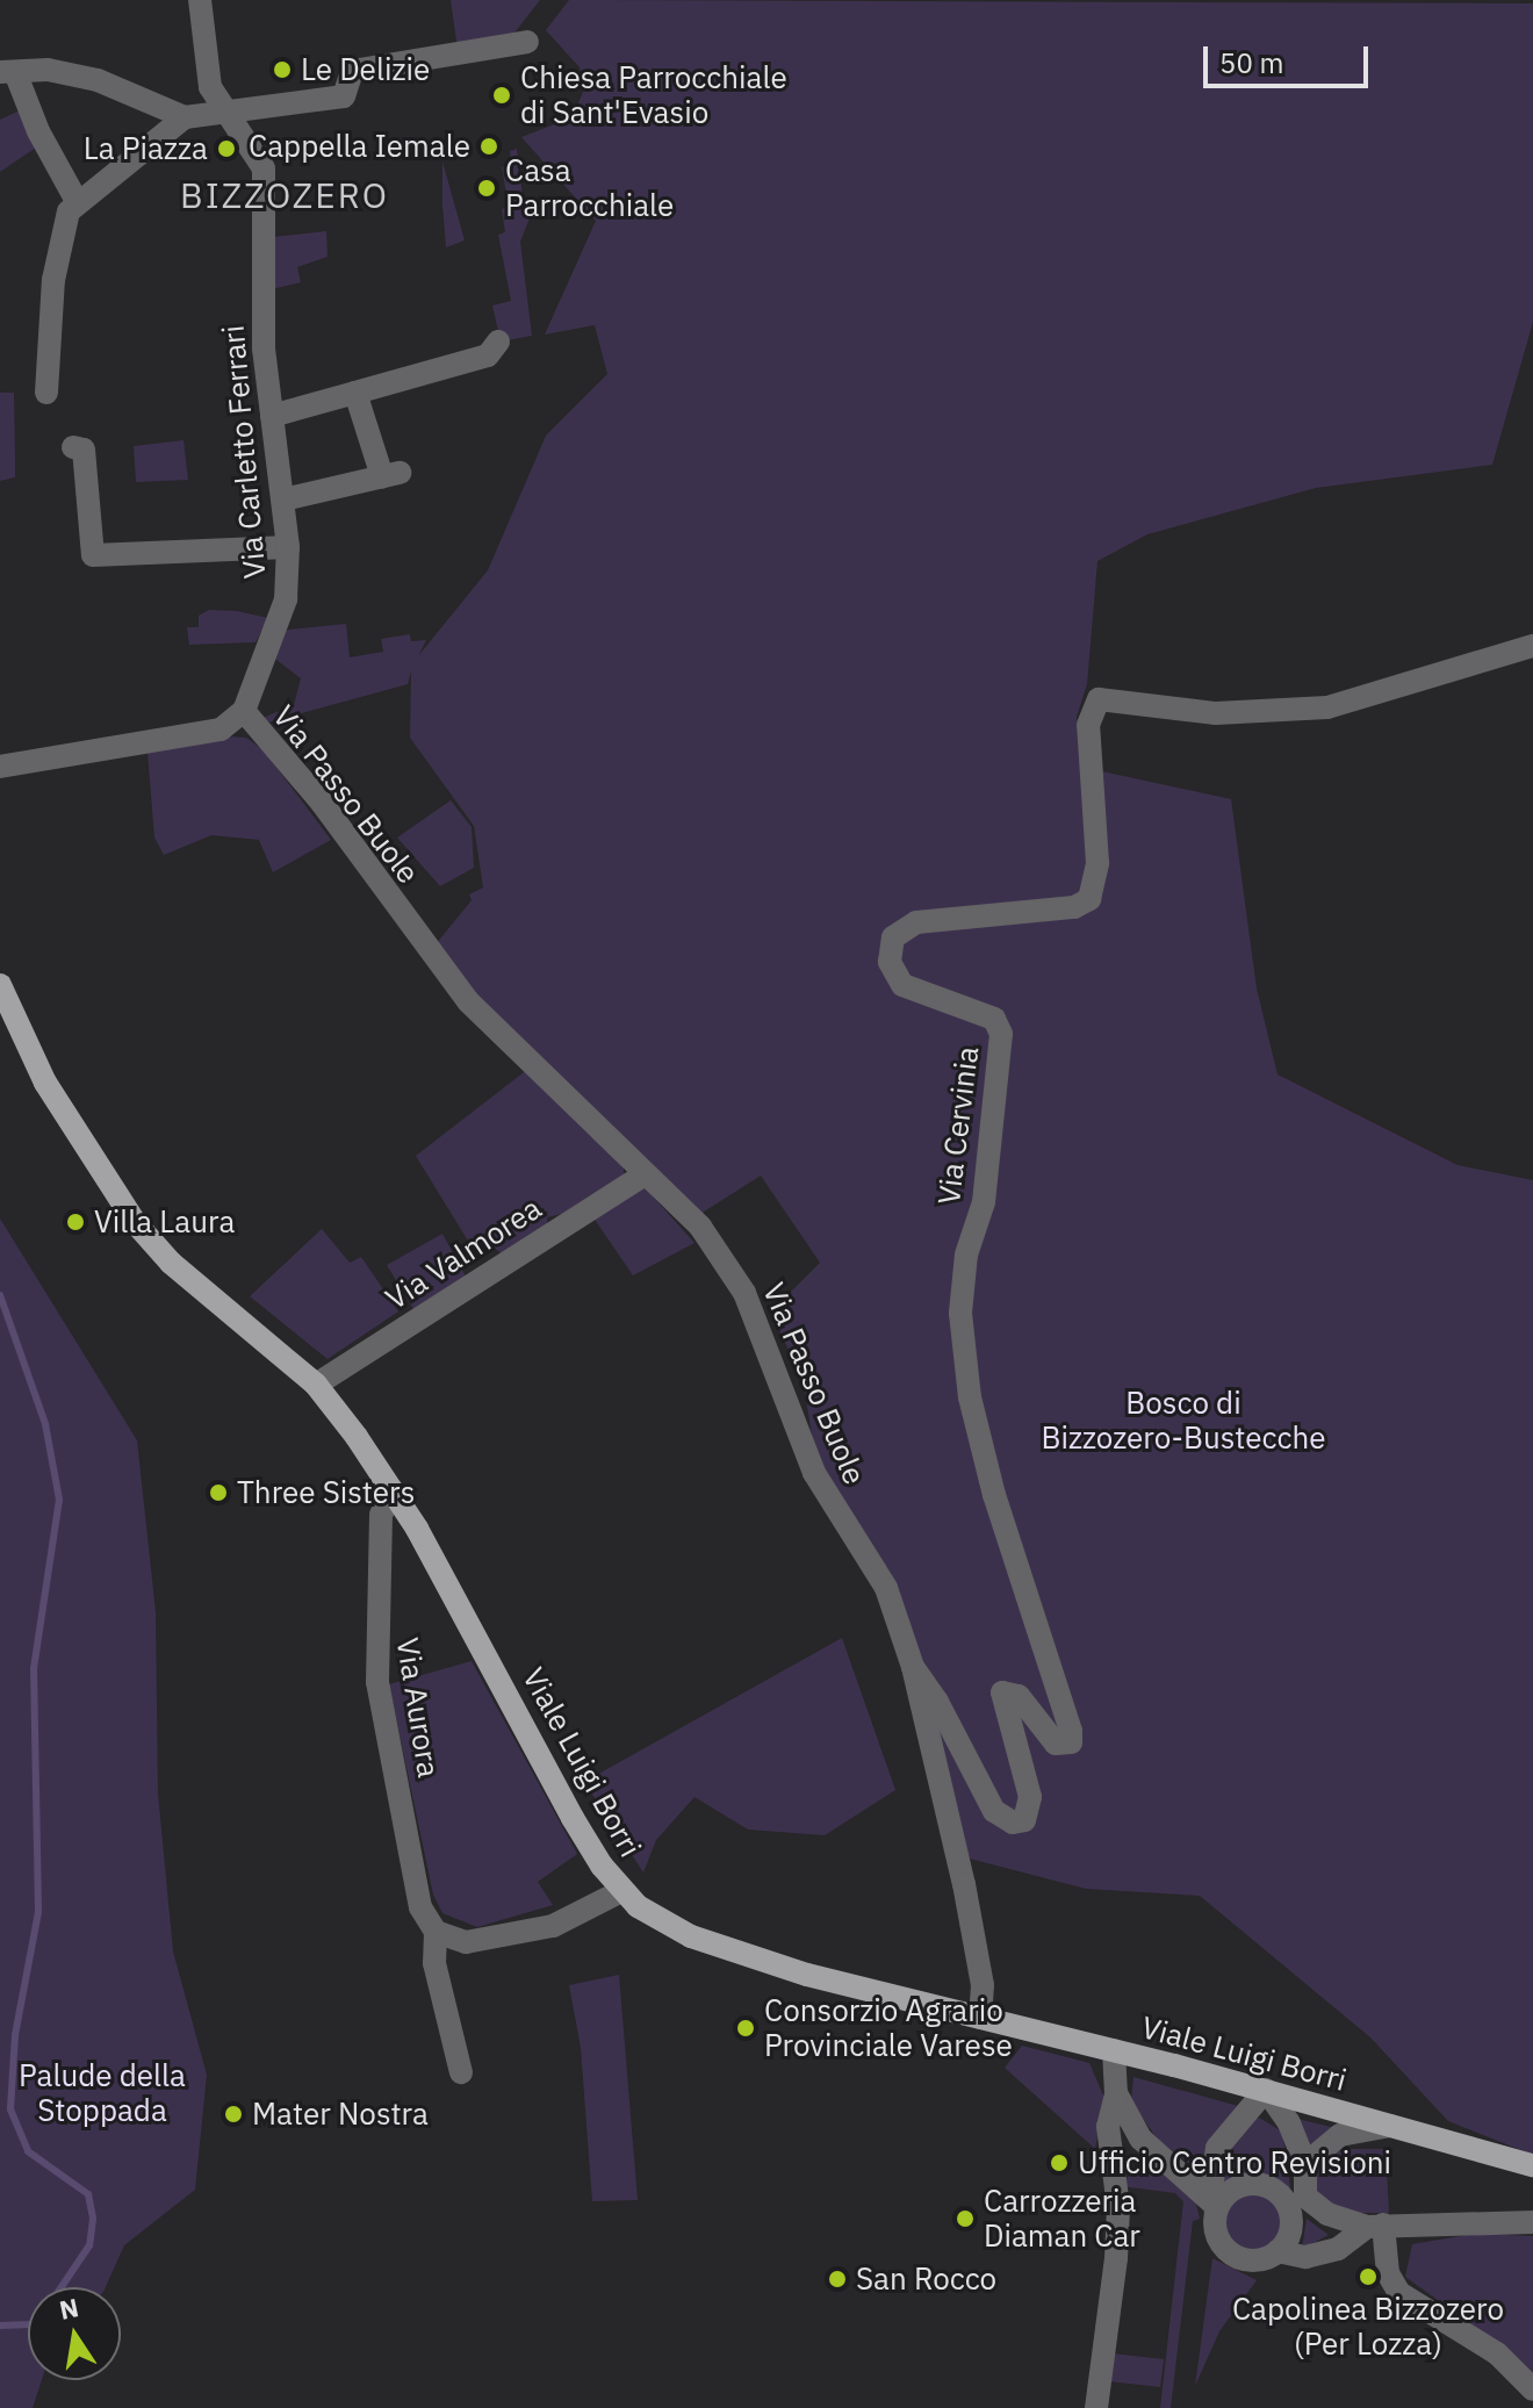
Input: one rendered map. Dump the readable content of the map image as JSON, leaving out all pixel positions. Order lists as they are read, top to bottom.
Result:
{
  "streets": {
    "main road": ["Viale Luigi Borri"],
    "street": [
      "Via Carletto Ferrari",
      "Via Passo Buole",
      "Via Cervinia",
      "Via Valmorea",
      "Via Aurora"
    ]
  },
  "crossings": [
    ["Via Carletto Ferrari", "Via Passo Buole"],
    ["Via Passo Buole", "Via Cervinia"],
    ["Via Passo Buole", "Via Valmorea"],
    ["Via Passo Buole", "Viale Luigi Borri"],
    ["Via Valmorea", "Viale Luigi Borri"],
    ["Via Aurora", "Viale Luigi Borri"]
  ],
  "districts": ["BIZZOZERO"],
  "parks": ["Bosco di Bizzozero-Bustecche", "Palude della Stoppada"],
  "places": [
    "Le Delizie",
    "Chiesa Parrocchiale di Sant'Evasio",
    "Cappella Iemale",
    "La Piazza",
    "Casa Parrocchiale",
    "Villa Laura",
    "Three Sisters",
    "Consorzio Agrario Provinciale Varese",
    "Mater Nostra",
    "Ufficio Centro Revisioni",
    "Carrozzeria Diaman Car",
    "Capolinea Bizzozero (Per Lozza)",
    "San Rocco"
  ],
  "scale_bar": "50 m",
  "north": "top"
}
